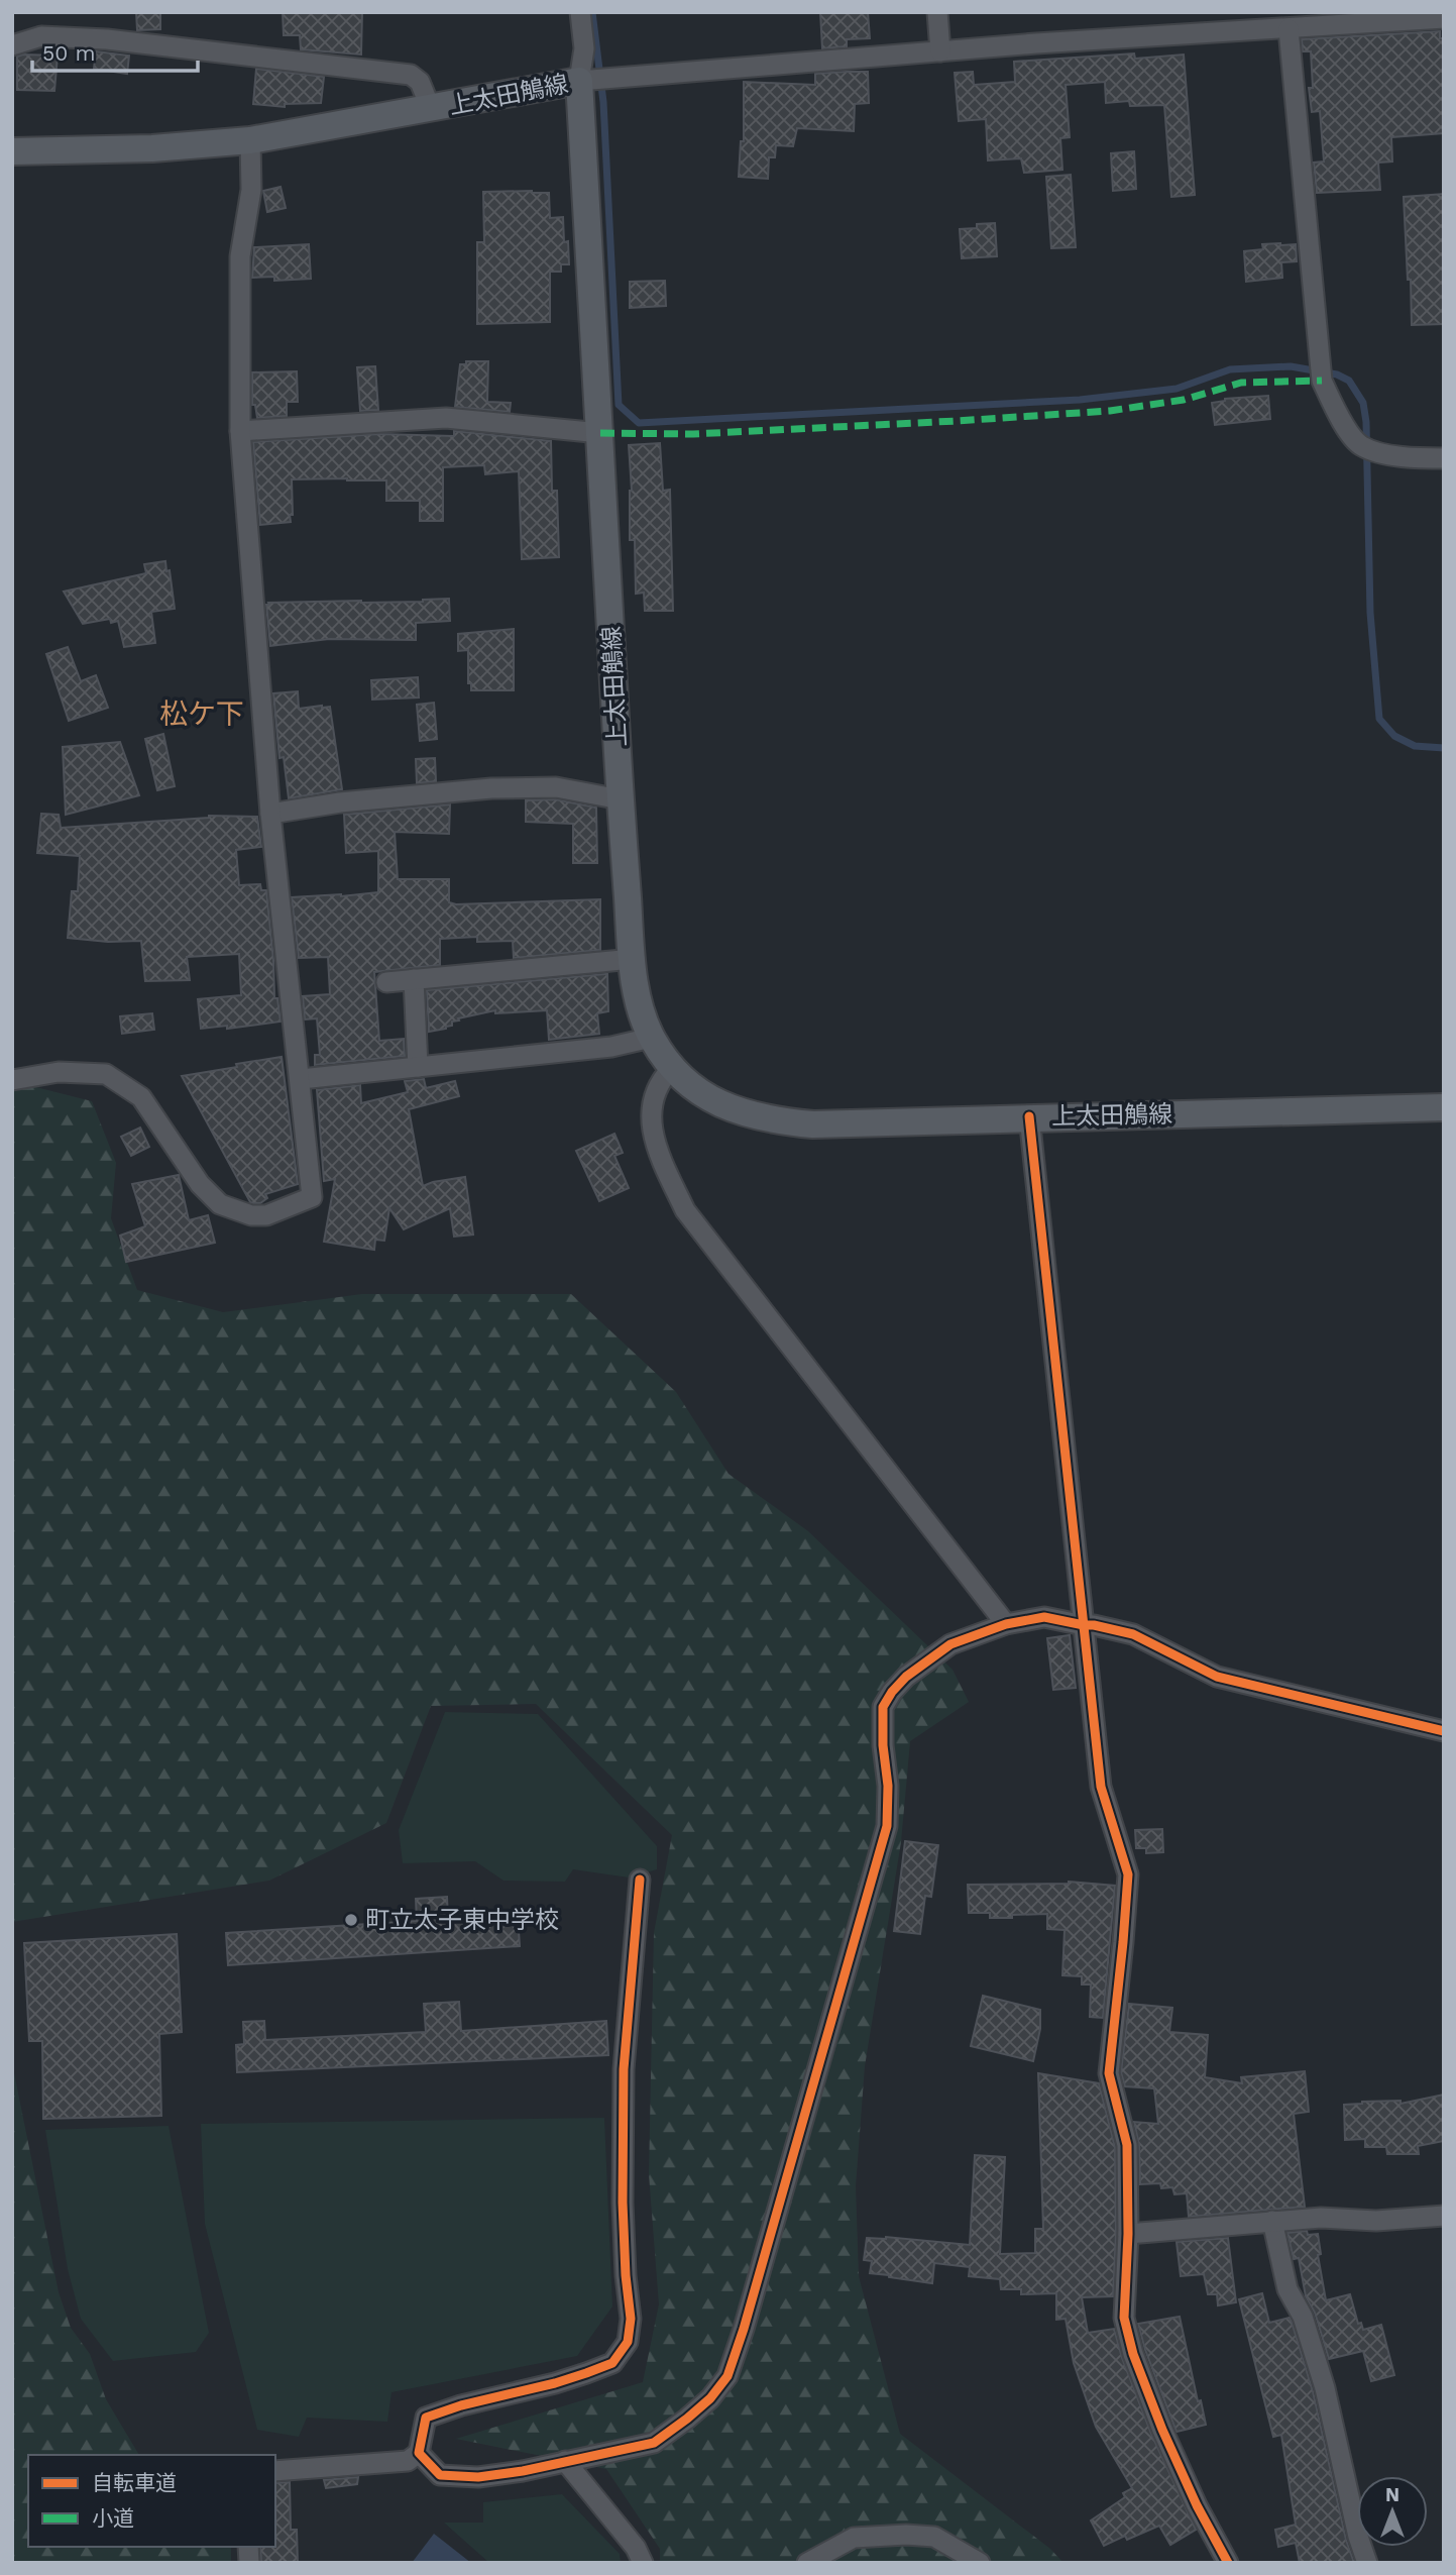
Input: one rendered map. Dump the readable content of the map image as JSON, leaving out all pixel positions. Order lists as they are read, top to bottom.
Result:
{
  "streets": {
    "main road": ["上太田鵤線"]
  },
  "districts": ["松ケ下"],
  "places": ["町立太子東中学校"],
  "legend": ["自転車道", "小道"],
  "scale_bar": "50 m",
  "north": "top"
}
